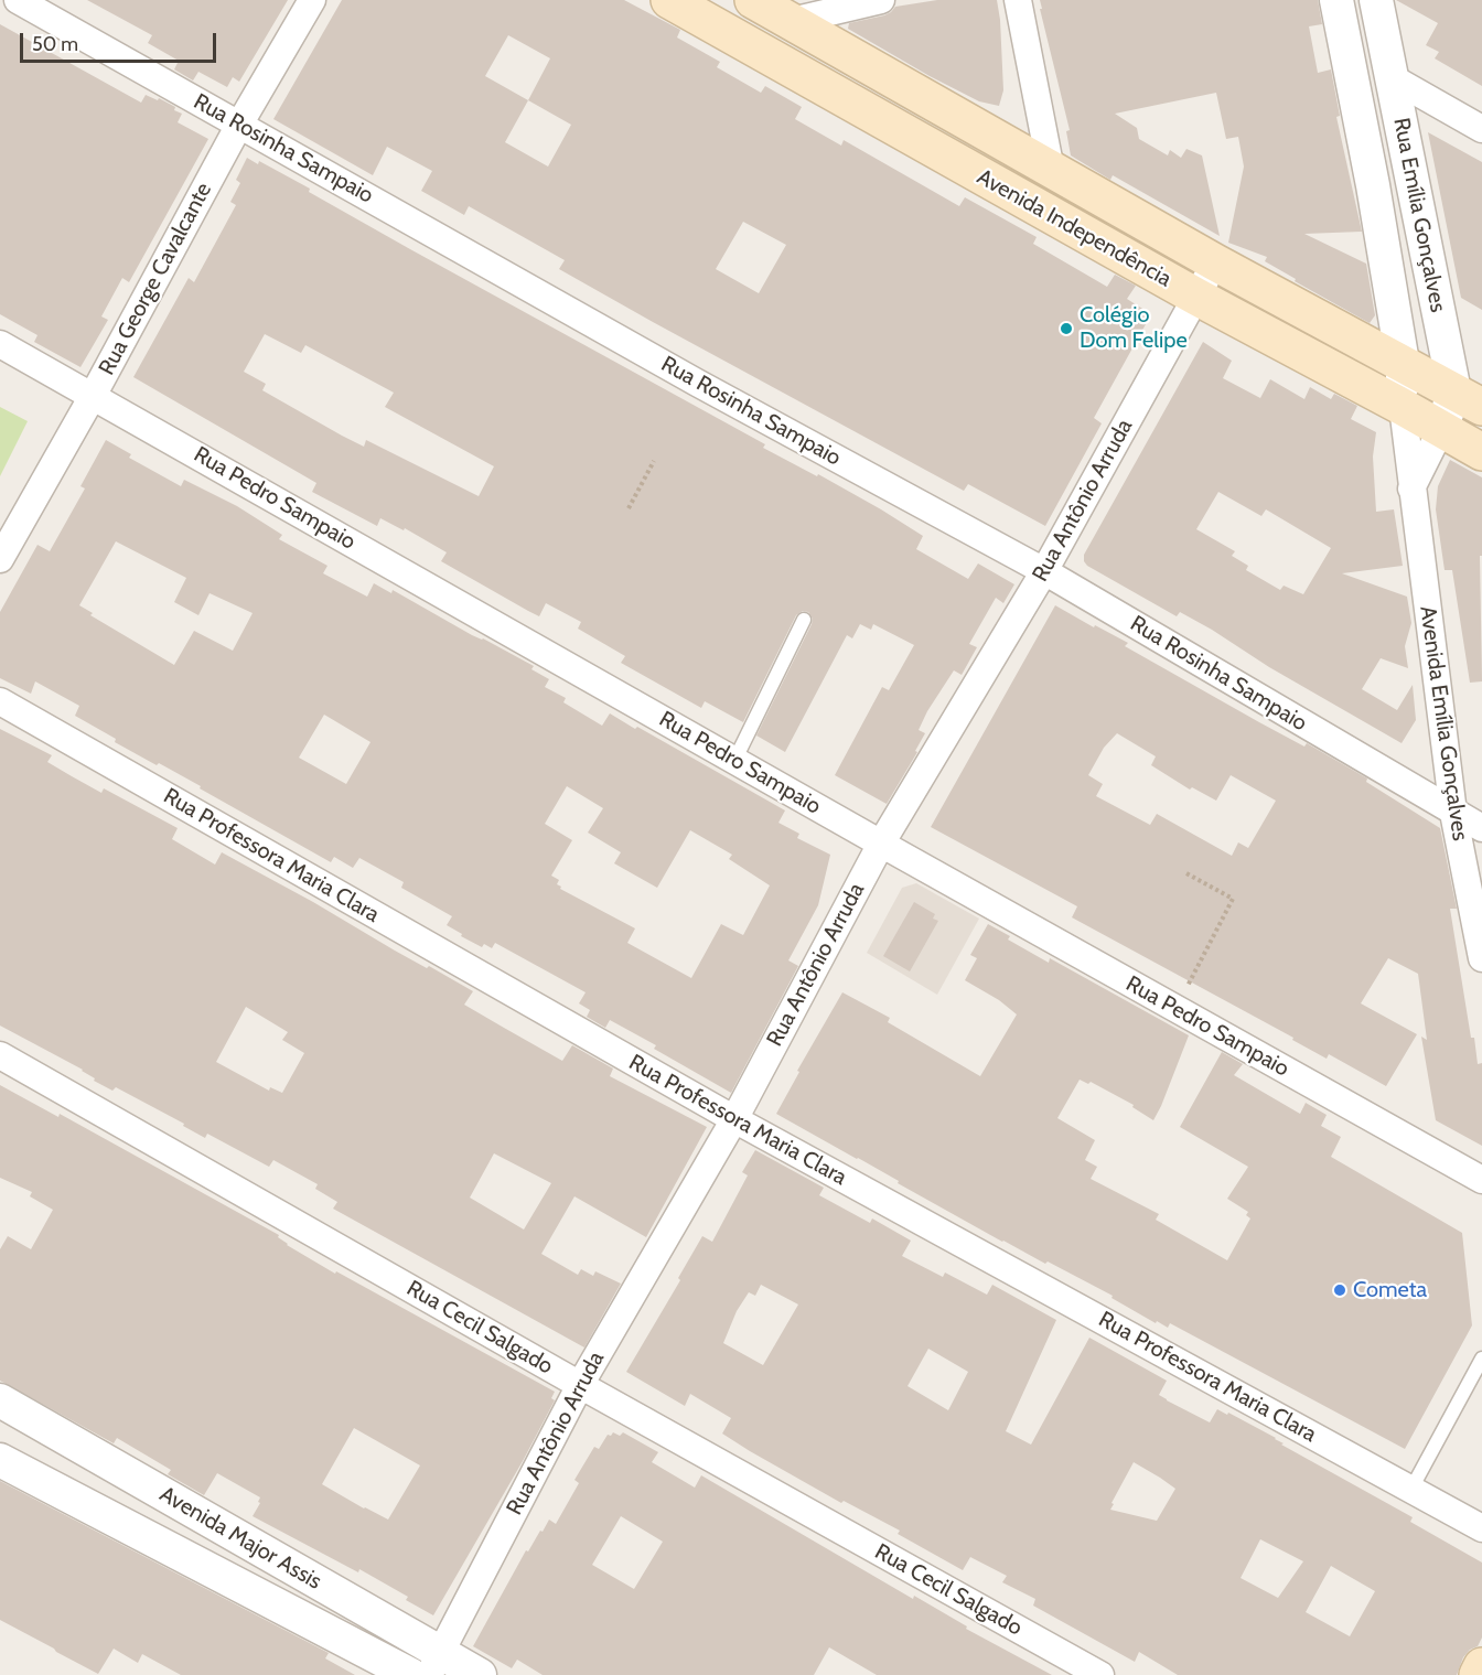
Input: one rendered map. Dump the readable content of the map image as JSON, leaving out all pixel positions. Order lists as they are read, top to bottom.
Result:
{
  "streets": {
    "main road": ["Avenida Independência"],
    "street": [
      "Rua Rosinha Sampaio",
      "Rua Emília Gonçalves",
      "Rua George Cavalcante",
      "Rua Pedro Sampaio",
      "Rua Antônio Arruda",
      "Avenida Emília Gonçalves",
      "Rua Professora Maria Clara",
      "Rua Cecil Salgado",
      "Avenida Major Assis"
    ]
  },
  "crossings": [
    ["Rua Rosinha Sampaio", "Rua George Cavalcante"],
    ["Rua Rosinha Sampaio", "Rua Antônio Arruda"],
    ["Rua Rosinha Sampaio", "Avenida Emília Gonçalves"],
    ["Rua Emília Gonçalves", "Avenida Independência"],
    ["Rua Emília Gonçalves", "Avenida Emília Gonçalves"],
    ["Avenida Independência", "Rua Antônio Arruda"],
    ["Avenida Independência", "Avenida Emília Gonçalves"],
    ["Rua George Cavalcante", "Rua Pedro Sampaio"],
    ["Rua Pedro Sampaio", "Rua Antônio Arruda"],
    ["Rua Antônio Arruda", "Rua Professora Maria Clara"],
    ["Rua Antônio Arruda", "Rua Cecil Salgado"],
    ["Rua Antônio Arruda", "Avenida Major Assis"]
  ],
  "places": ["Colégio Dom Felipe", "Cometa"],
  "scale_bar": "50 m"
}
